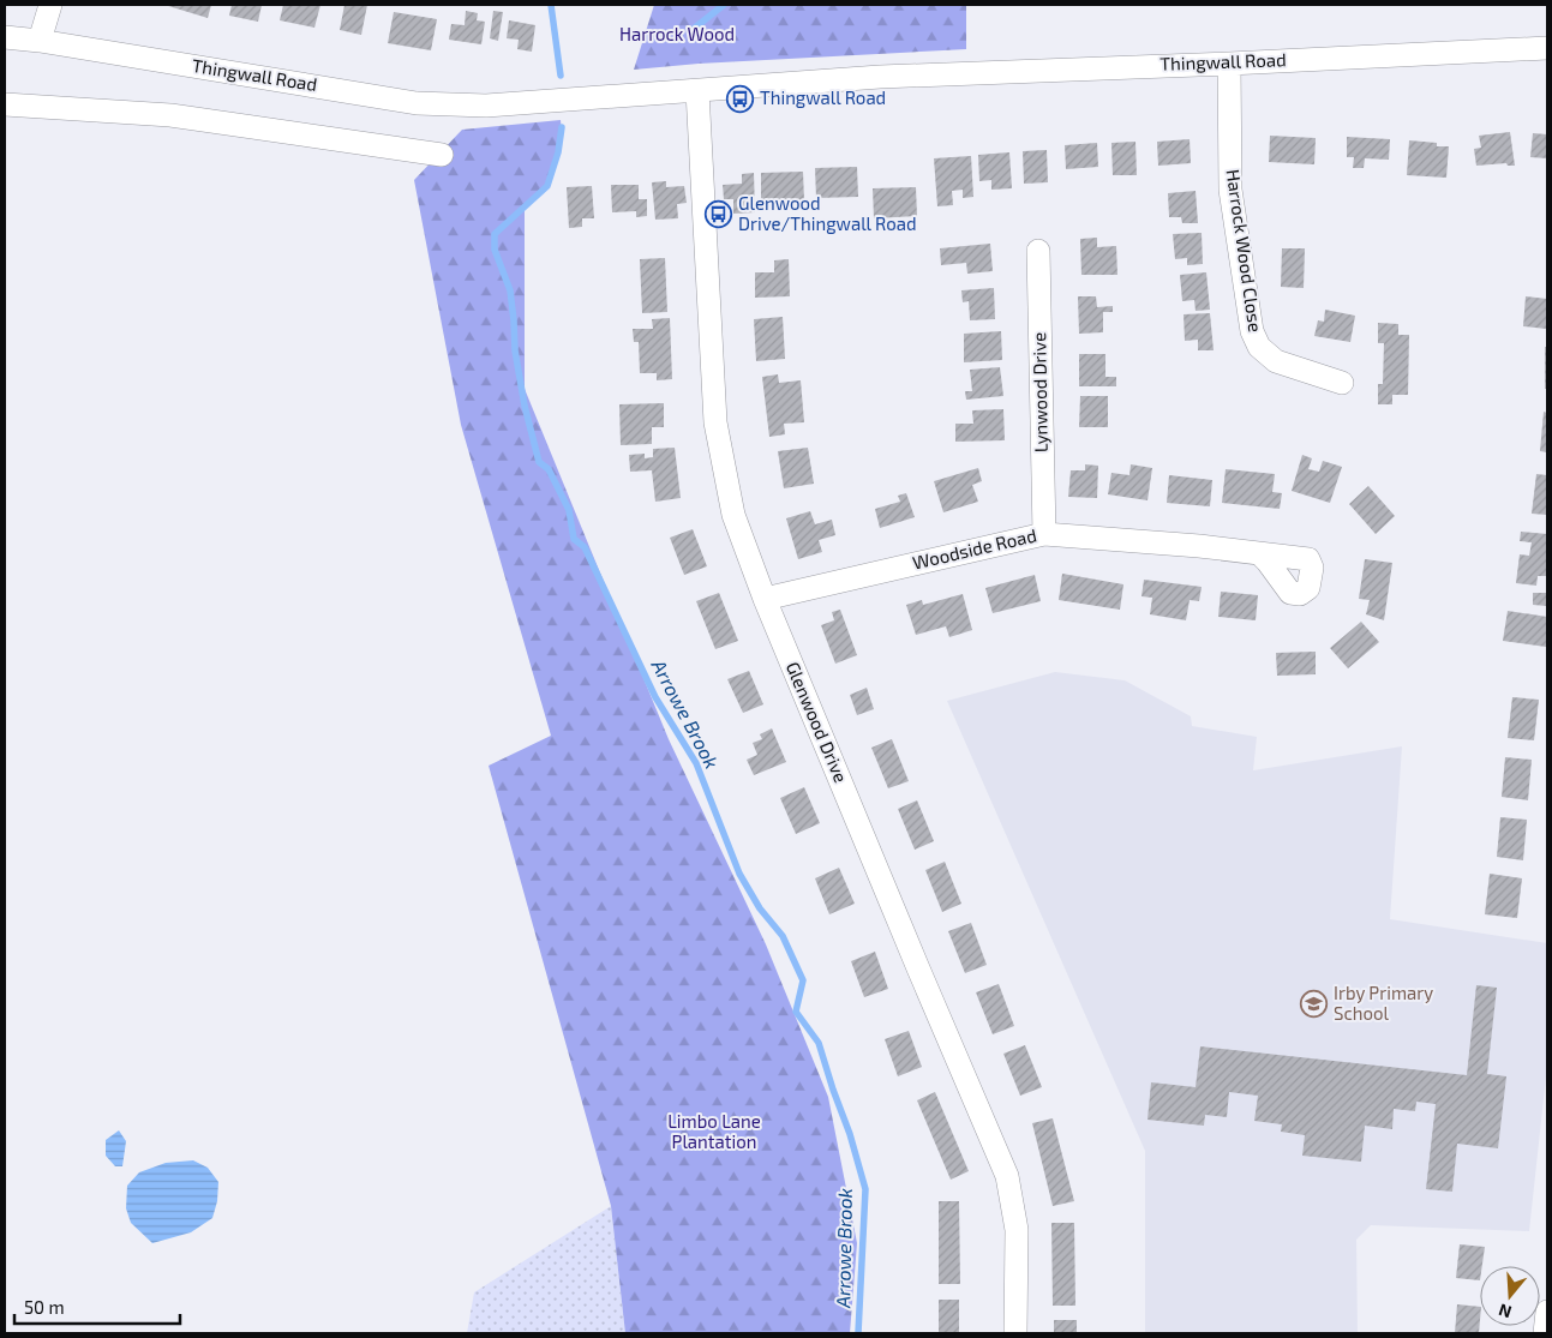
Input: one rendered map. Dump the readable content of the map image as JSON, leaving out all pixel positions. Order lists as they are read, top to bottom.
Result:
{
  "streets": {
    "street": [
      "Thingwall Road",
      "Harrock Wood Close",
      "Lynwood Drive",
      "Woodside Road",
      "Glenwood Drive"
    ]
  },
  "crossings": [
    ["Thingwall Road", "Harrock Wood Close"],
    ["Thingwall Road", "Glenwood Drive"],
    ["Lynwood Drive", "Woodside Road"],
    ["Woodside Road", "Glenwood Drive"]
  ],
  "water": ["Arrowe Brook"],
  "parks": ["Harrock Wood", "Limbo Lane Plantation"],
  "places": {
    "bus stop": ["Thingwall Road", "Glenwood Drive/Thingwall Road"],
    "school or university": ["Irby Primary School"]
  },
  "scale_bar": "50 m",
  "north": "bottom"
}
